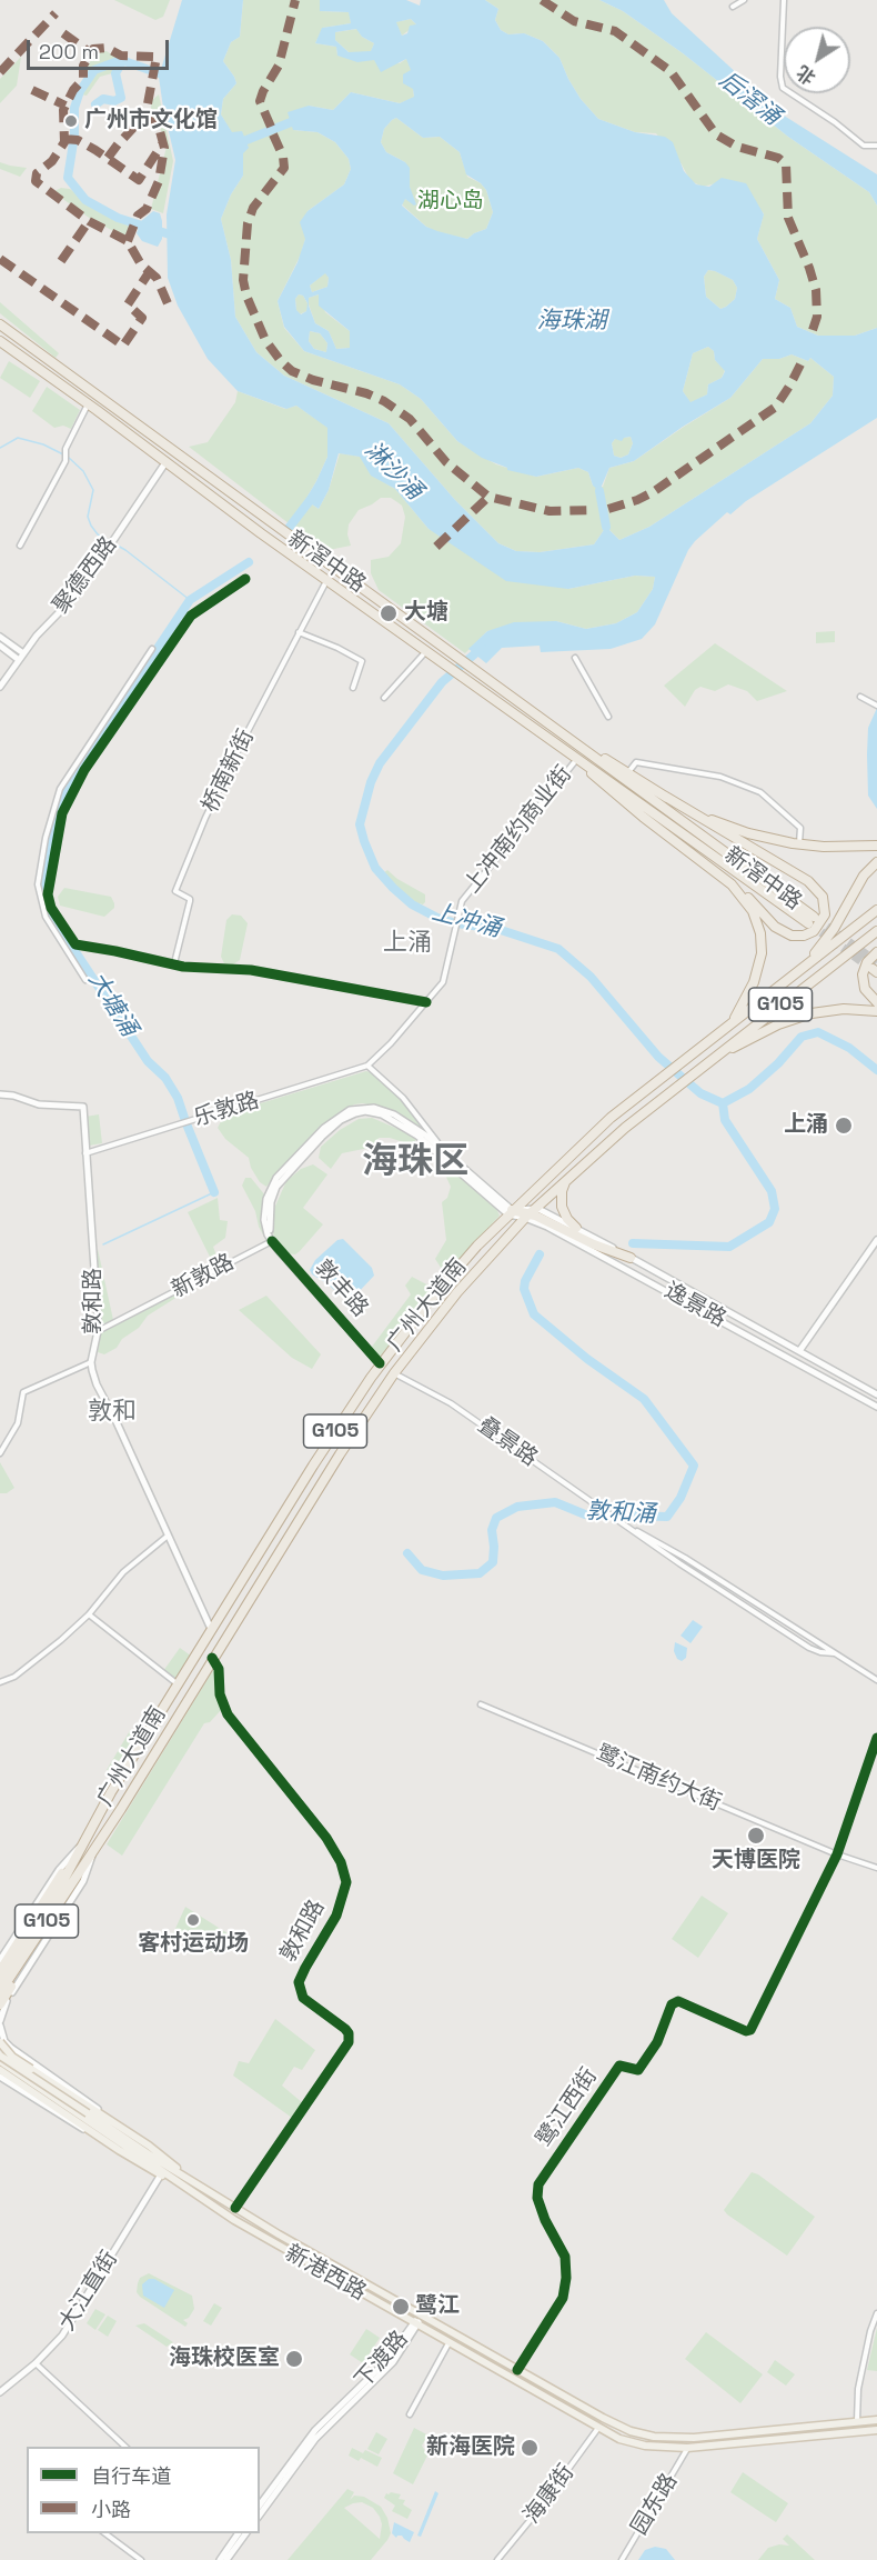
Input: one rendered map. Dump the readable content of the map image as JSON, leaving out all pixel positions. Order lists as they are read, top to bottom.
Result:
{
  "streets": {
    "highway": ["新滘中路", "G105", "广州大道南"],
    "main road": ["新港西路"],
    "street": [
      "聚德西路",
      "桥南新街",
      "上冲南约商业街",
      "乐敦路",
      "新敦路",
      "敦丰路",
      "敦和路",
      "逸景路",
      "叠景路",
      "鹭江南约大街",
      "鹭江西街",
      "大江直街",
      "下渡路",
      "海康街",
      "园东路"
    ]
  },
  "crossings": [
    ["新滘中路", "聚德西路"],
    ["新滘中路", "桥南新街"],
    ["乐敦路", "敦和路"],
    ["新敦路", "敦丰路"],
    ["新敦路", "敦和路"],
    ["敦丰路", "广州大道南"],
    ["敦和路", "广州大道南"],
    ["敦和路", "新港西路"],
    ["广州大道南", "逸景路"],
    ["广州大道南", "叠景路"],
    ["鹭江南约大街", "鹭江西街"],
    ["鹭江西街", "新港西路"],
    ["新港西路", "下渡路"],
    ["新港西路", "海康街"],
    ["新港西路", "园东路"]
  ],
  "districts": ["上涌", "海珠区", "敦和"],
  "water": [
    "后滘涌",
    "海珠湖",
    "淋沙涌",
    "上冲涌",
    "大塘涌",
    "敦和涌"
  ],
  "parks": ["湖心岛"],
  "places": [
    "广州市文化馆",
    "大塘",
    "上涌",
    "天博医院",
    "客村运动场",
    "鹭江",
    "海珠校医室",
    "新海医院"
  ],
  "legend": ["自行车道", "小路"],
  "scale_bar": "200 m",
  "north": "bottom left"
}
